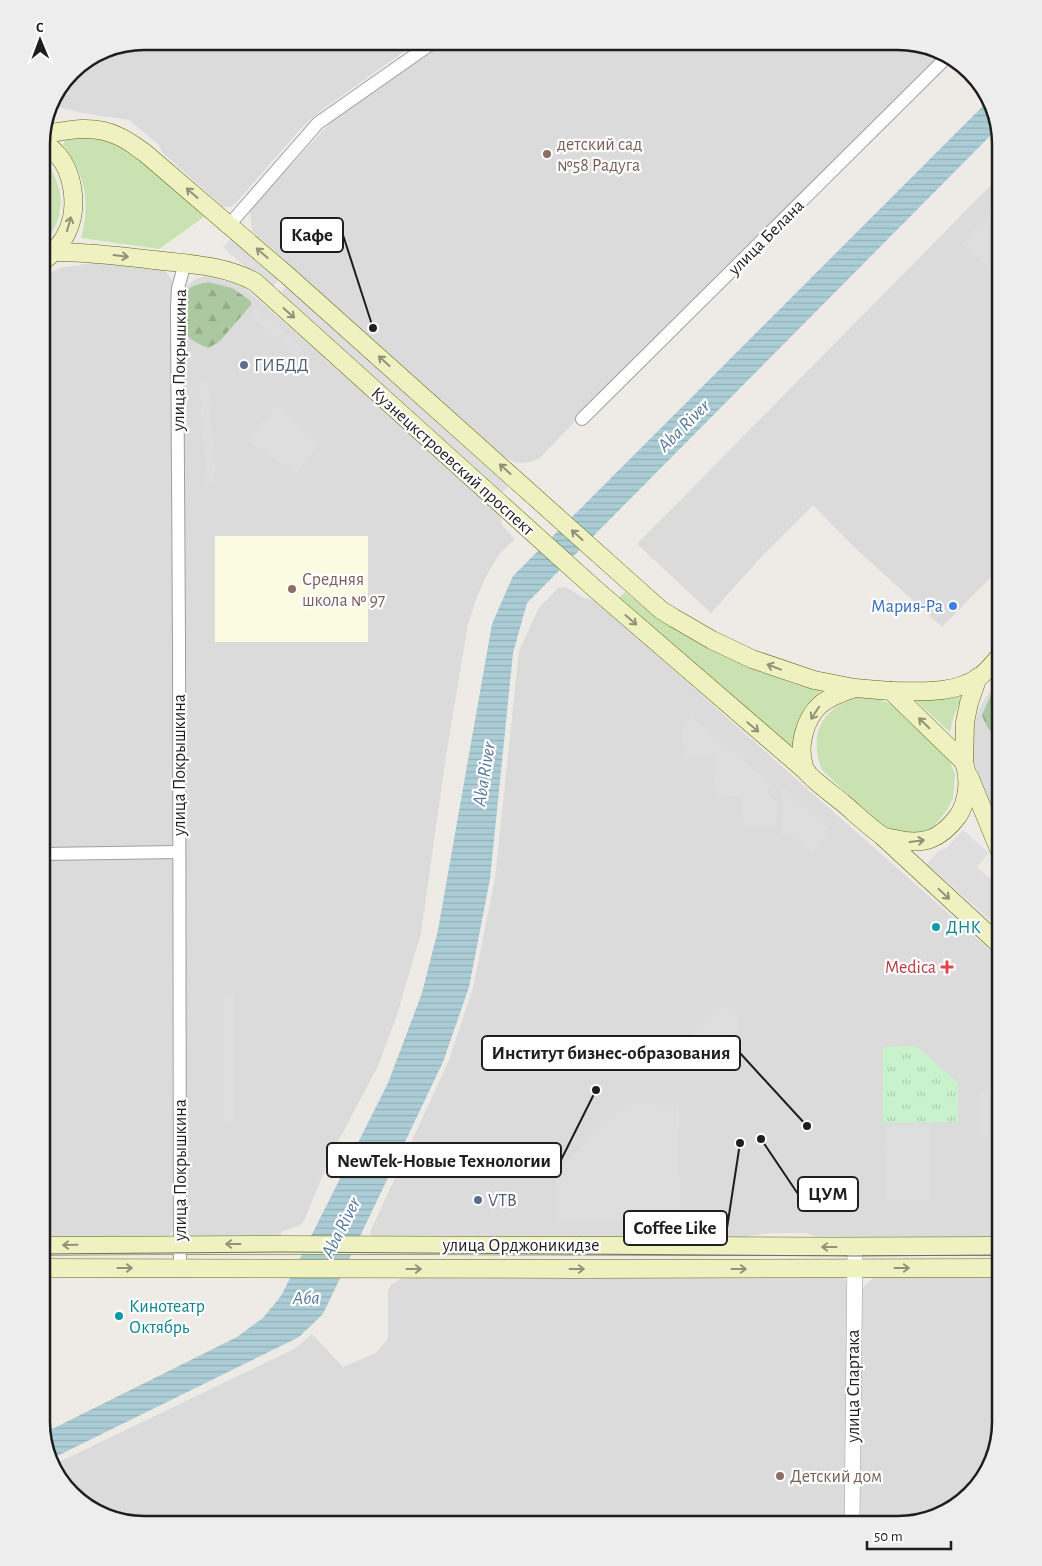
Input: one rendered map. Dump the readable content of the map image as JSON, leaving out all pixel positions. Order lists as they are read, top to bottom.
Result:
{
  "streets": {
    "main road": ["Кузнецкстроевский проспект", "улица Орджоникидзе"],
    "street": ["улица Белана", "улица Покрышкина", "улица Спартака"]
  },
  "crossings": [
    ["улица Покрышкина", "Кузнецкстроевский проспект"],
    ["улица Покрышкина", "улица Орджоникидзе"],
    ["улица Орджоникидзе", "улица Спартака"]
  ],
  "water": ["Aba River", "Аба"],
  "places": {
    "other": [
      "детский сад №58 Радуга",
      "Кафе",
      "ГИБДД",
      "Средняя школа № 97",
      "Мария-Ра",
      "ДНК",
      "NewTek-Новые Технологии",
      "Институт бизнес-образования",
      "ЦУМ",
      "Coffee Like",
      "VTB",
      "Кинотеатр Октябрь",
      "Детский дом"
    ],
    "health": ["Medica"]
  },
  "scale_bar": "50 m",
  "north": "top"
}
